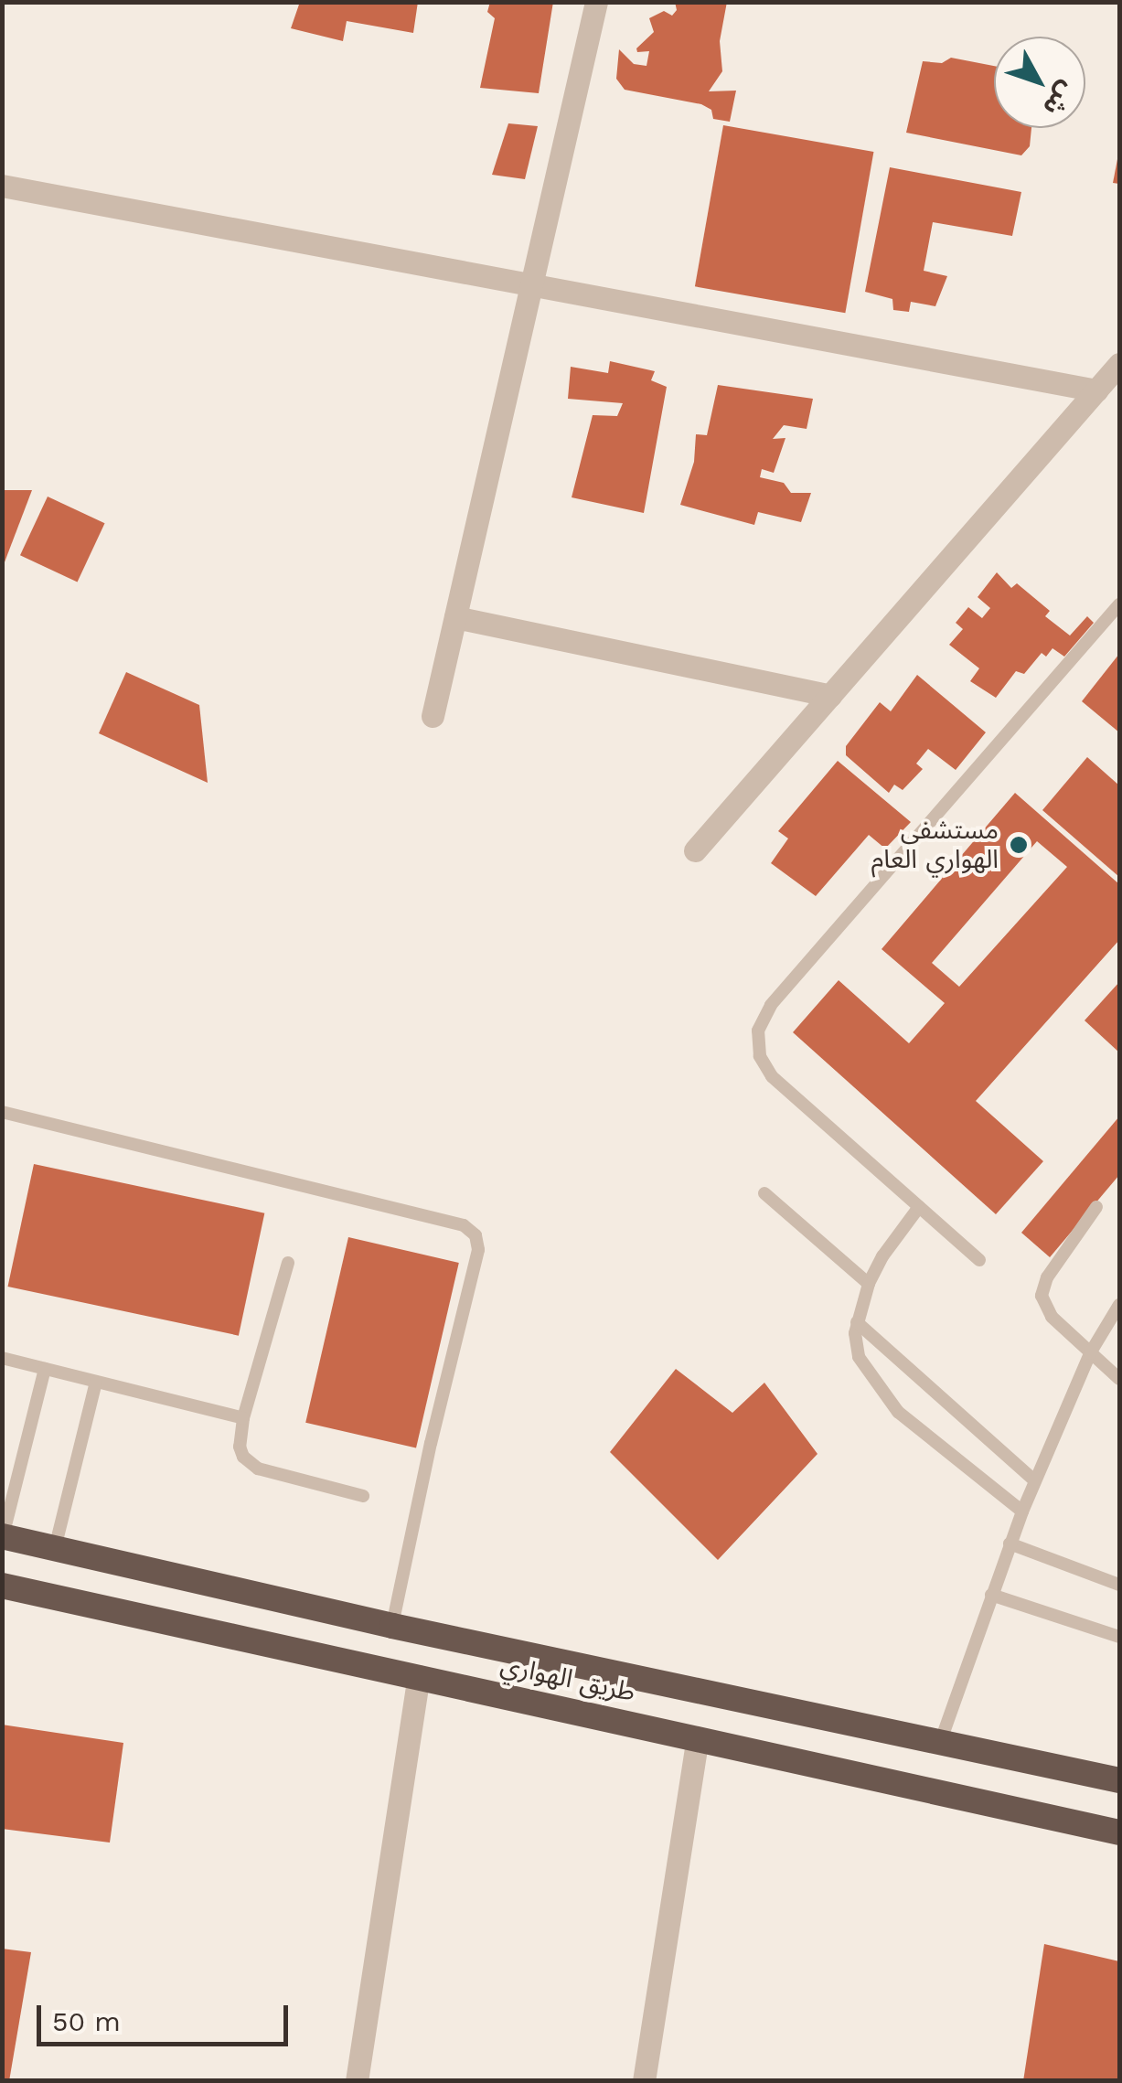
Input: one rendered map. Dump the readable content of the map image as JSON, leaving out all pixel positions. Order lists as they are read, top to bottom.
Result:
{
  "streets": {
    "highway": ["طريق الهواري"]
  },
  "places": ["مستشفي الهواري العام"],
  "scale_bar": "50 m",
  "north": "bottom right"
}
